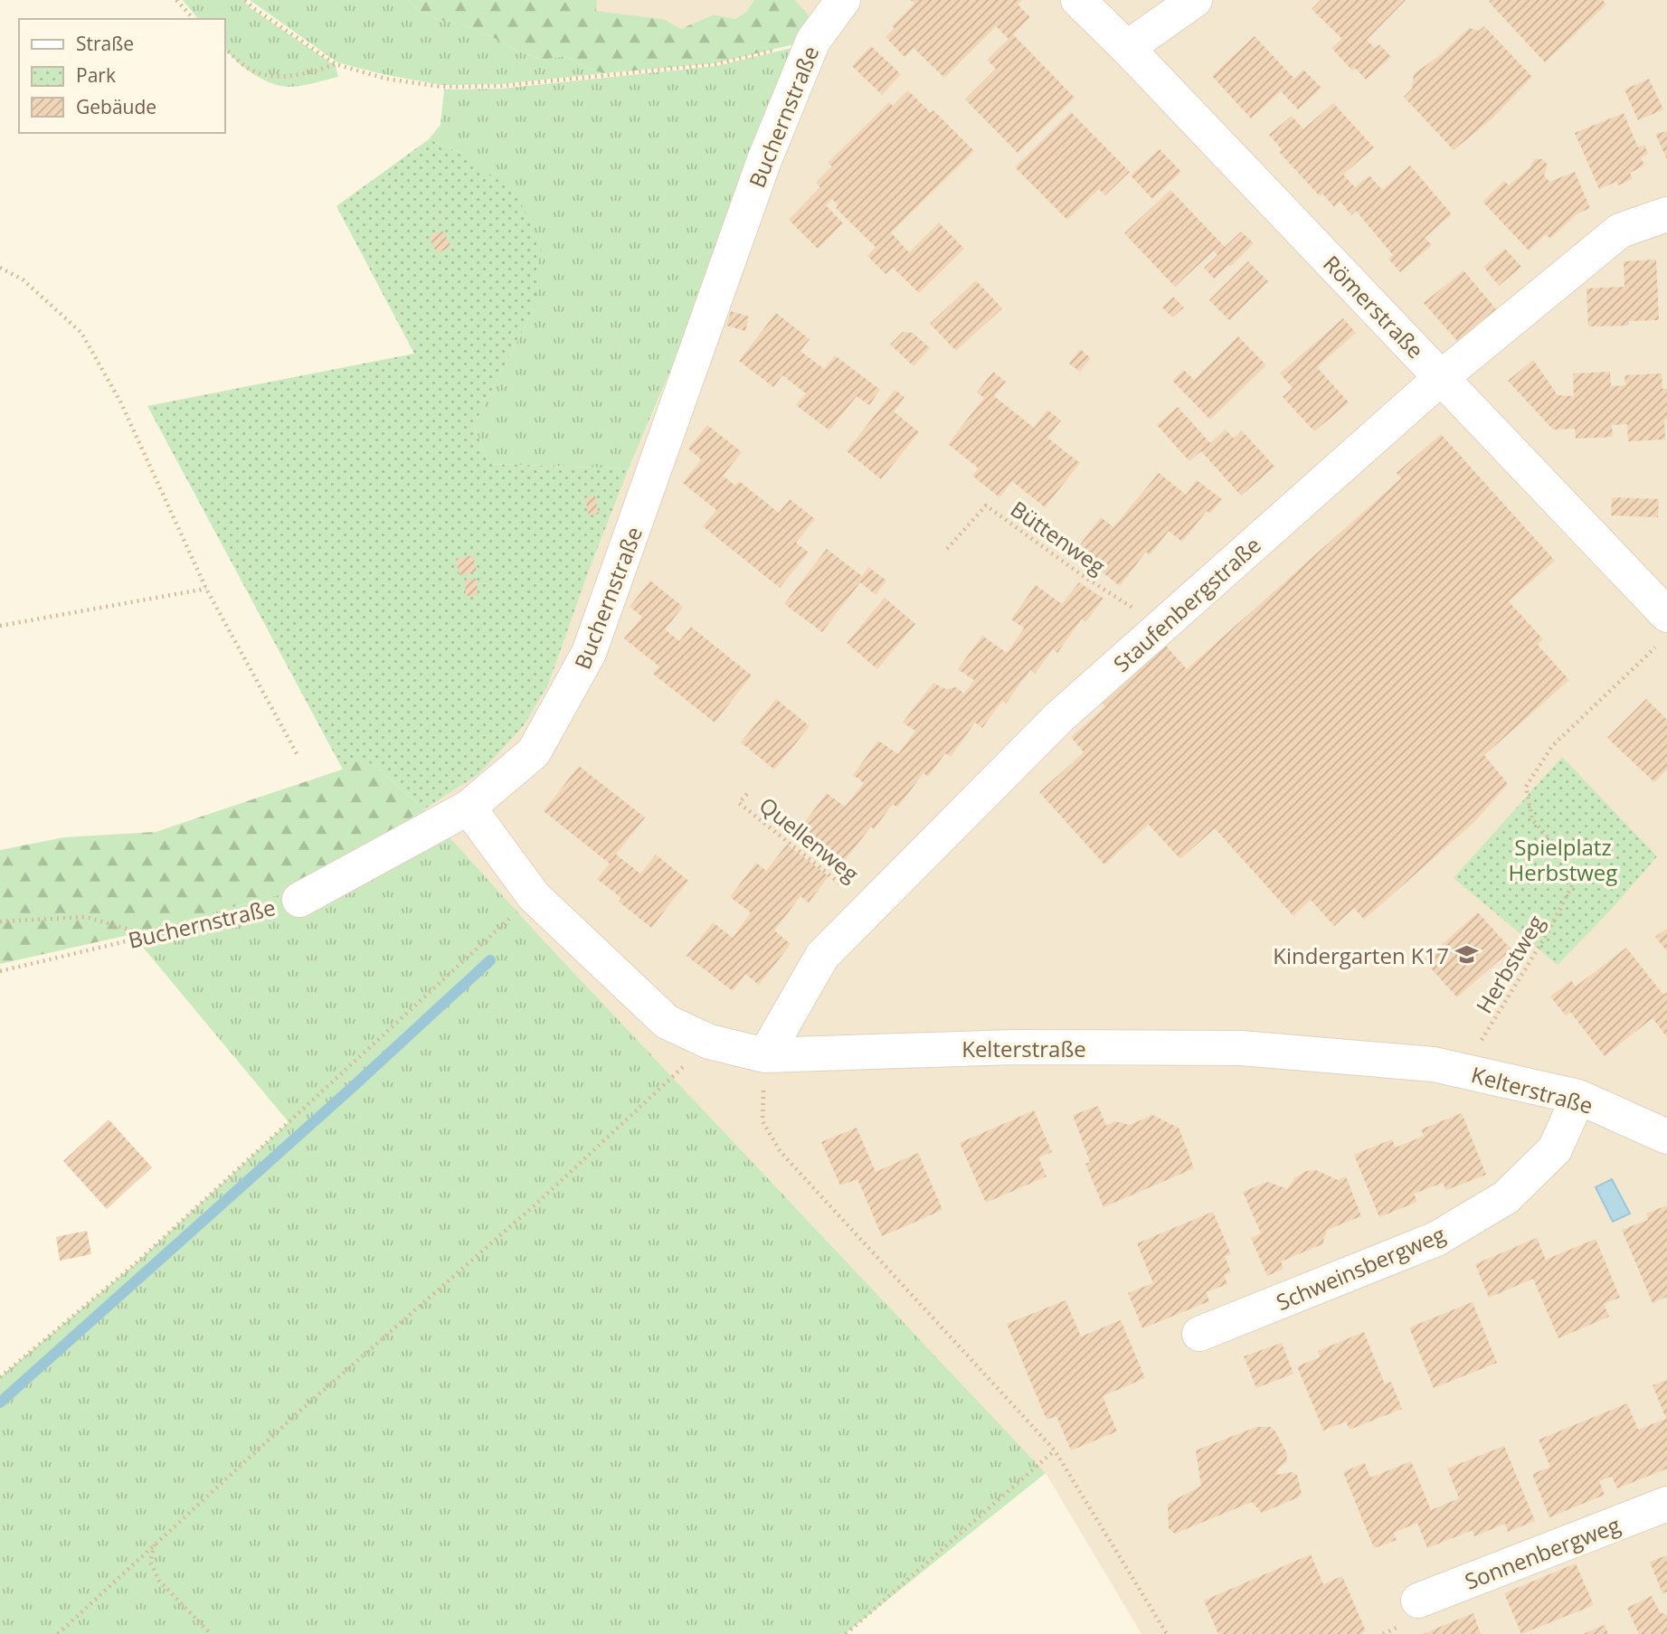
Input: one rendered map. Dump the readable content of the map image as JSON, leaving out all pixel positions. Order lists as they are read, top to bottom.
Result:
{
  "streets": {
    "street": [
      "Buchernstraße",
      "Römerstraße",
      "Staufenbergstraße",
      "Kelterstraße",
      "Schweinsbergweg",
      "Sonnenbergweg"
    ],
    "path": ["Büttenweg", "Quellenweg", "Herbstweg"]
  },
  "crossings": [
    ["Buchernstraße", "Kelterstraße"],
    ["Römerstraße", "Staufenbergstraße"],
    ["Römerstraße", "Herbstweg"],
    ["Büttenweg", "Staufenbergstraße"],
    ["Staufenbergstraße", "Quellenweg"],
    ["Staufenbergstraße", "Kelterstraße"],
    ["Herbstweg", "Kelterstraße"],
    ["Kelterstraße", "Schweinsbergweg"]
  ],
  "parks": ["Spielplatz Herbstweg"],
  "places": {
    "school or university": ["Kindergarten K17"]
  },
  "legend": ["Straße", "Park", "Gebäude"]
}
